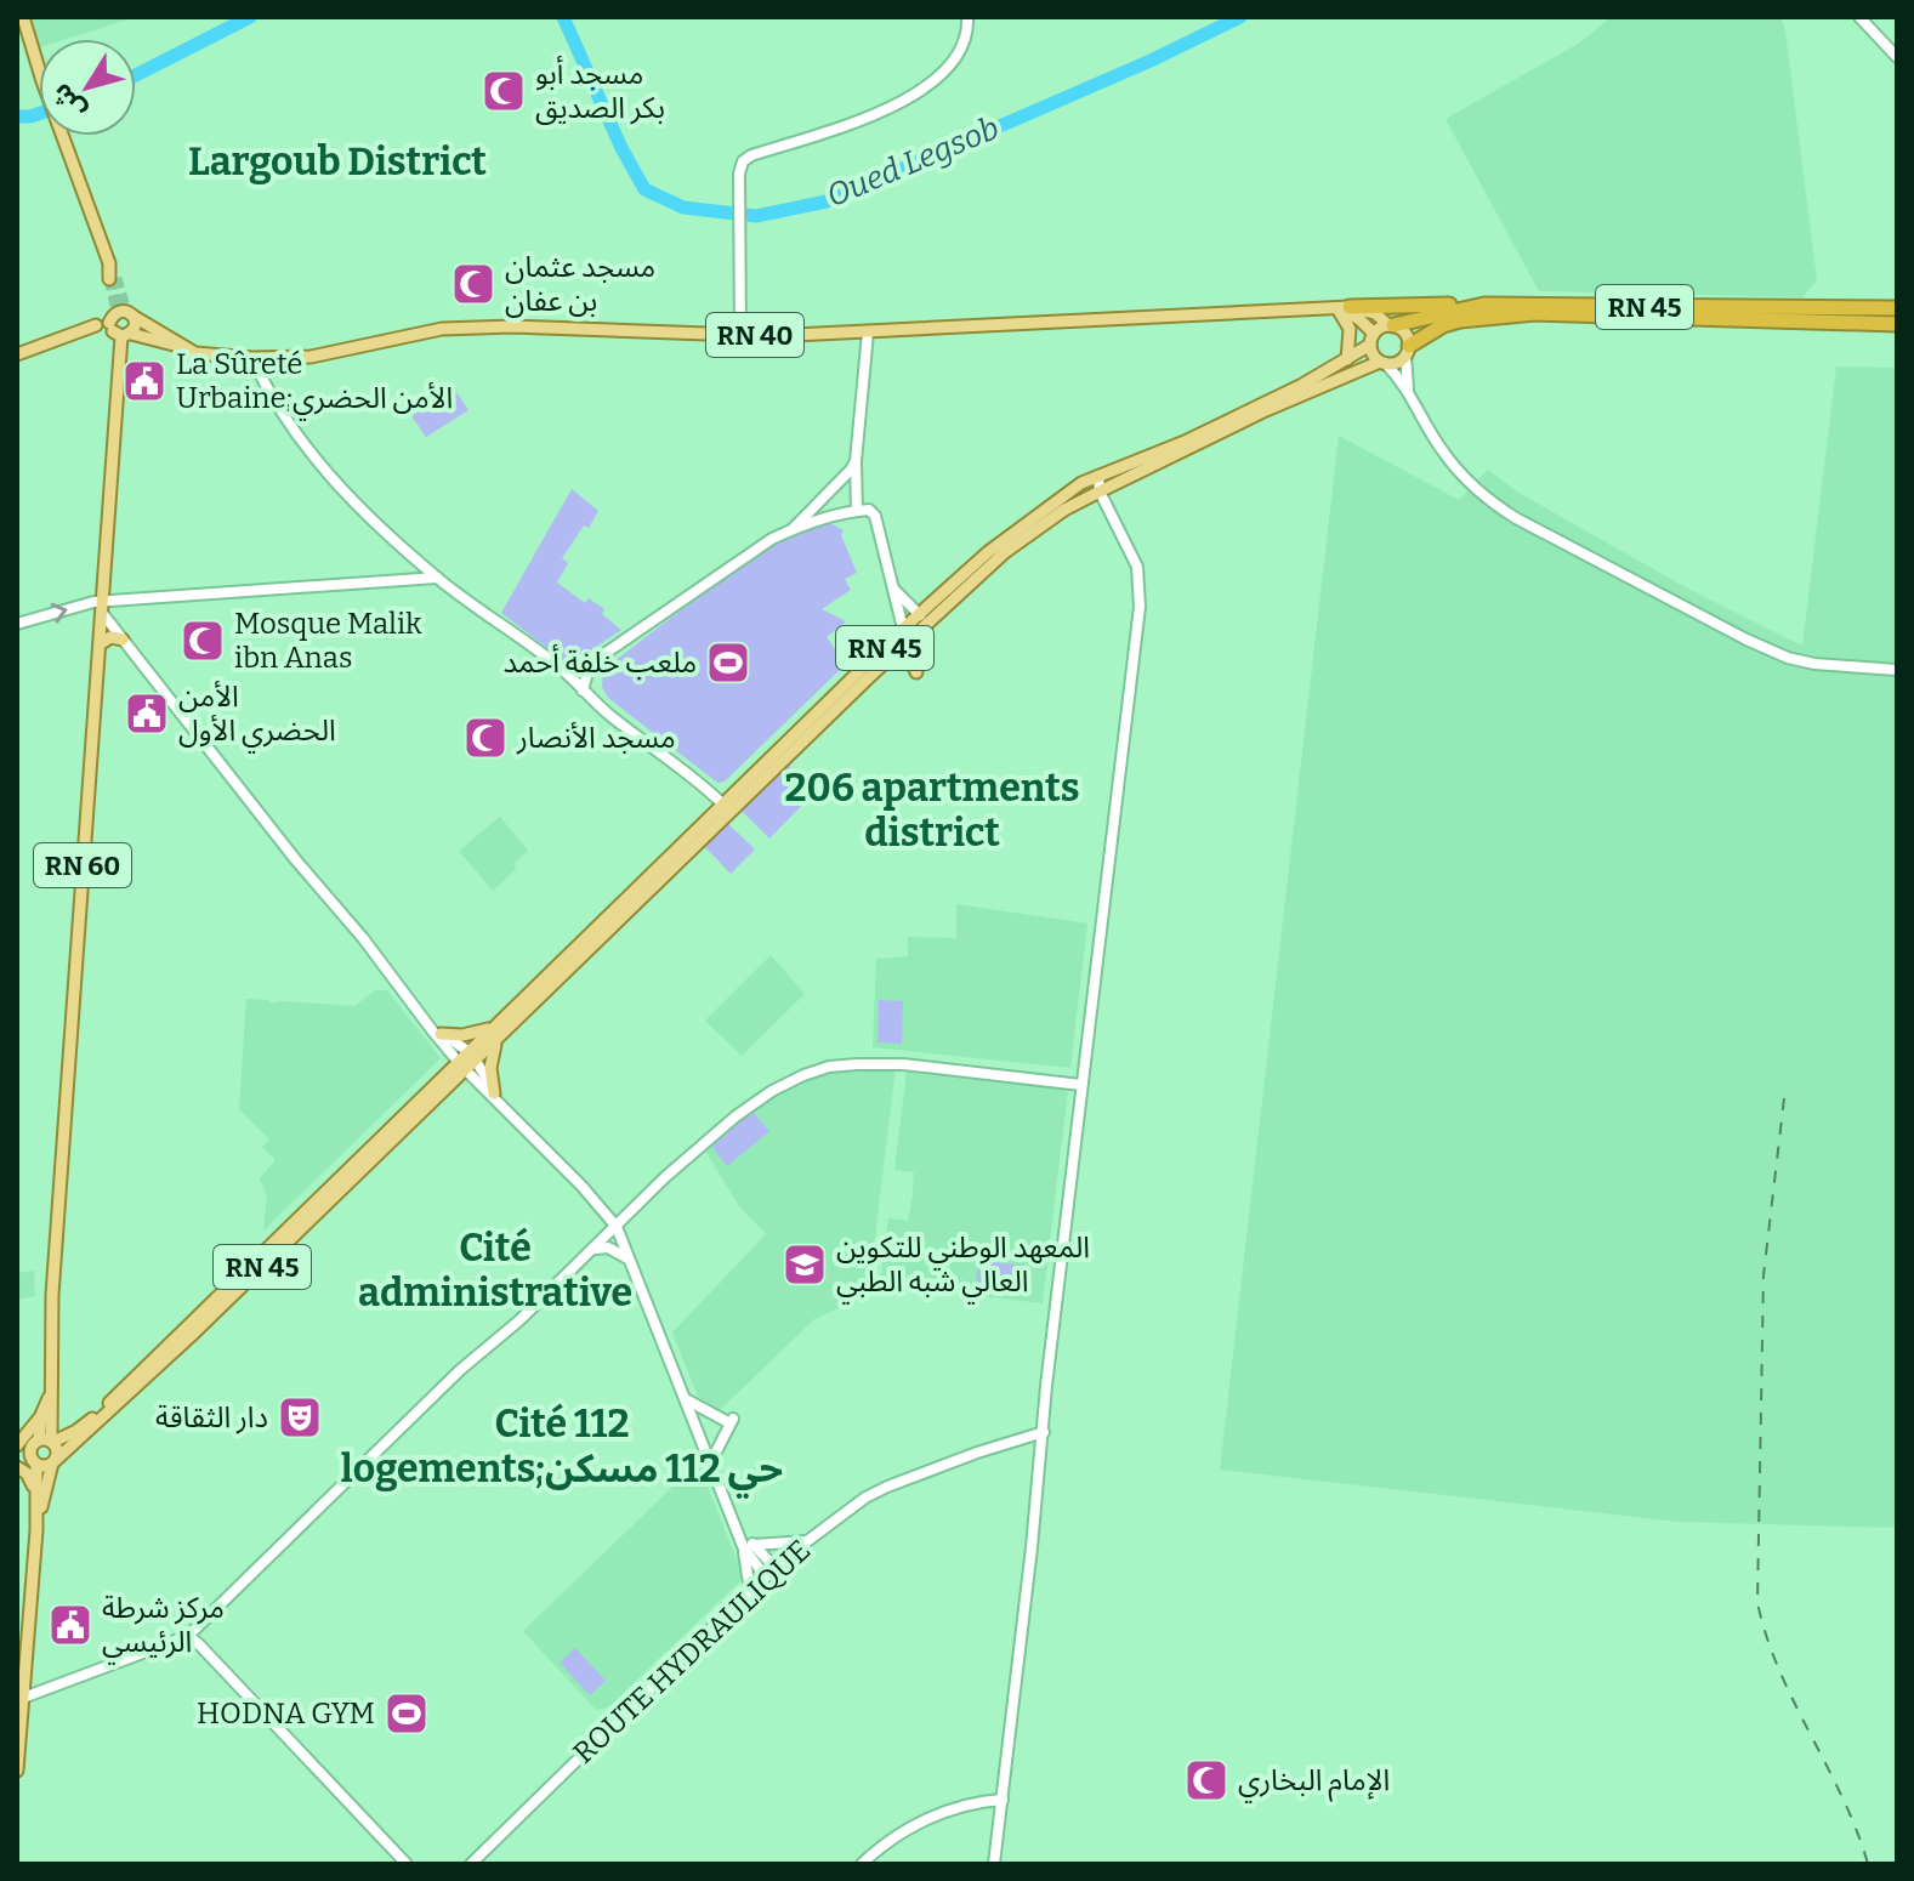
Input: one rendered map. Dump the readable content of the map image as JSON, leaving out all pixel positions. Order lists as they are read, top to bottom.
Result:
{
  "streets": {
    "highway": ["RN 45", "RN 40"],
    "main road": ["RN 60"],
    "street": ["ROUTE HYDRAULIQUE"]
  },
  "crossings": [
    ["RN 45", "RN 40"],
    ["RN 45", "RN 60"],
    ["RN 40", "RN 60"]
  ],
  "districts": [
    "Largoub District",
    "206 apartments district",
    "Cité administrative",
    "Cité 112 logements;حي 112 مسكن"
  ],
  "water": ["Oued Legsob"],
  "places": {
    "mosque": [
      "مسجد أبو بكر الصديق",
      "مسجد عثمان بن عفان",
      "Mosque Malik ibn Anas",
      "مسجد الأنصار",
      "الإمام البخاري"
    ],
    "public building": ["La Sûreté Urbaine;الأمن الحضري", "الأمن الحضري الأول", "مركز شرطة الرئيسي"],
    "sports": ["ملعب خلفة أحمد", "HODNA GYM"],
    "school or university": ["المعهد الوطني للتكوين العالي شبه الطبي"],
    "theatre": ["دار الثقاقة"]
  },
  "north": "bottom left"
}
